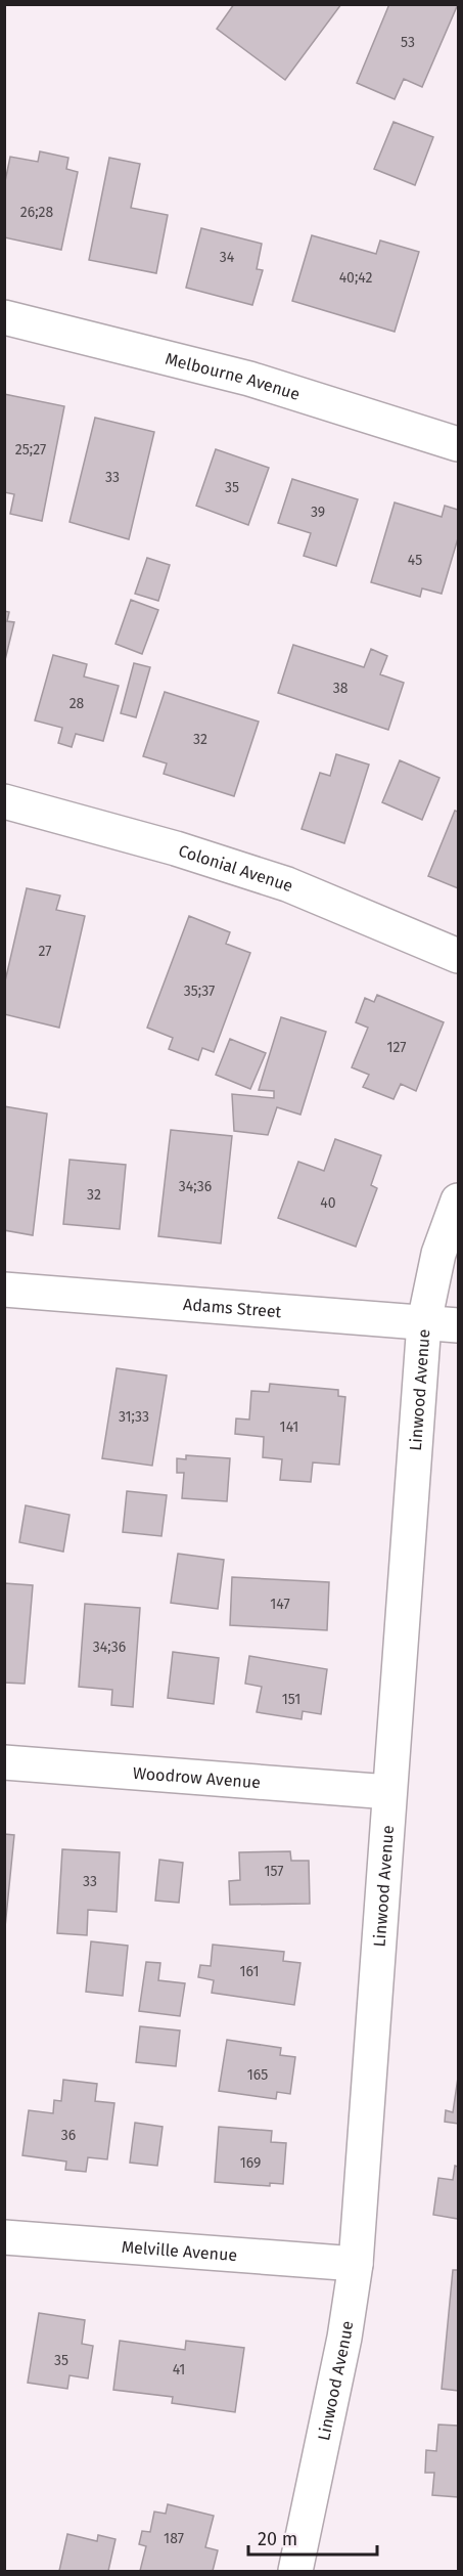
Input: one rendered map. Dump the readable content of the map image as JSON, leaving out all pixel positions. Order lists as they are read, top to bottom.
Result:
{
  "streets": {
    "street": [
      "Melbourne Avenue",
      "Colonial Avenue",
      "Adams Street",
      "Linwood Avenue",
      "Woodrow Avenue",
      "Melville Avenue"
    ]
  },
  "crossings": [
    ["Adams Street", "Linwood Avenue"],
    ["Linwood Avenue", "Woodrow Avenue"],
    ["Linwood Avenue", "Melville Avenue"]
  ],
  "house_numbers": [
    "53",
    "26;28",
    "34",
    "40;42",
    "25;27",
    "33",
    "35",
    "39",
    "45",
    "38",
    "28",
    "32",
    "27",
    "35;37",
    "127",
    "34;36",
    "32",
    "40",
    "31;33",
    "141",
    "147",
    "34;36",
    "151",
    "157",
    "33",
    "161",
    "165",
    "36",
    "169",
    "35",
    "41",
    "187"
  ],
  "scale_bar": "20 m"
}
